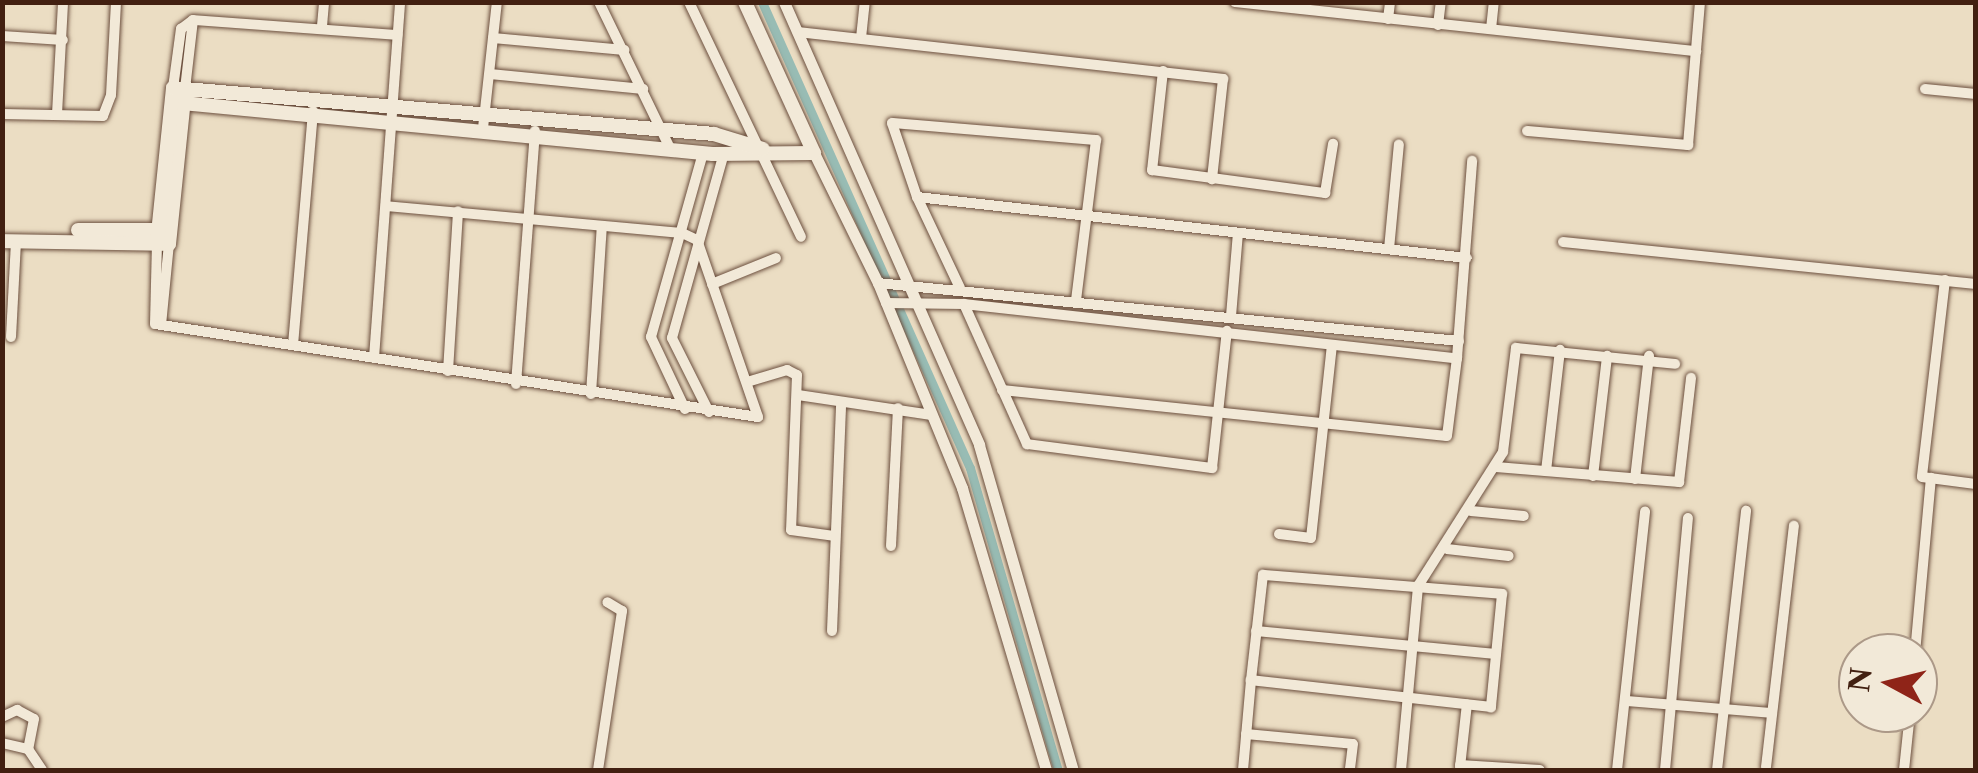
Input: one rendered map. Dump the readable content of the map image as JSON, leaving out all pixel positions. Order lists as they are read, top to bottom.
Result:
{
  "north": "left"
}
